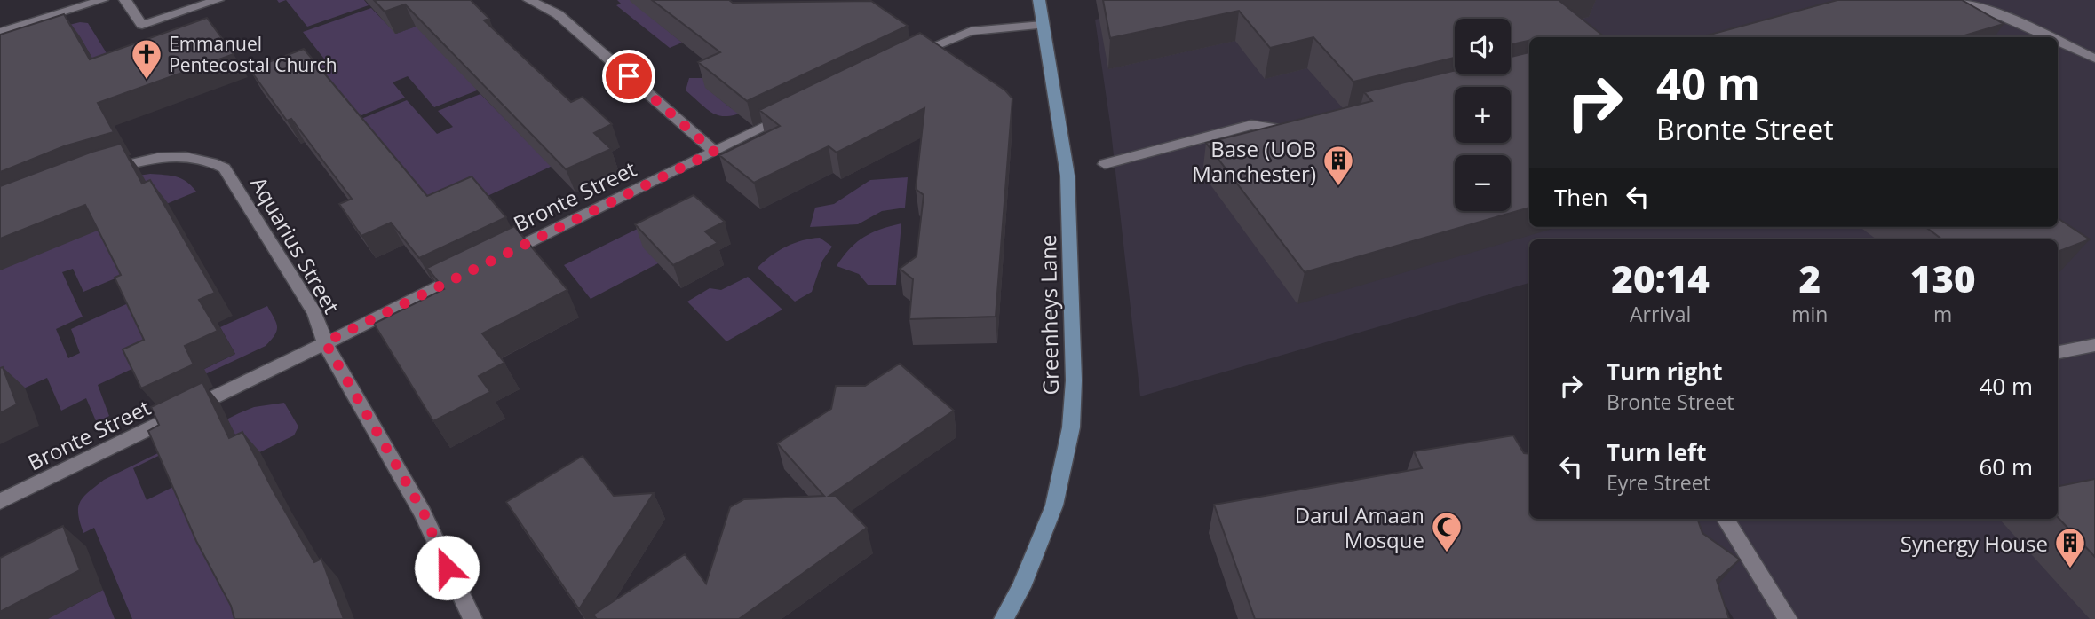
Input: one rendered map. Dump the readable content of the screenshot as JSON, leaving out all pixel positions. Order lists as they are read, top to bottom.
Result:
{
  "streets": {
    "street": ["Bronte Street", "Aquarius Street", "Greenheys Lane"]
  },
  "crossings": [
    ["Bronte Street", "Aquarius Street"]
  ],
  "places": {
    "church": ["Emmanuel Pentecostal Church"],
    "building": ["Base (UOB Manchester)", "Synergy House"],
    "mosque": ["Darul Amaan Mosque"]
  },
  "page": {
    "map_buttons": ["+", "−"],
    "turn": ["40 m", "Bronte Street"],
    "then": "Then",
    "eta": [
      "20:14",
      "Arrival",
      "2",
      "min",
      "130",
      "m"
    ],
    "list": [
      {
        "name": "Turn right",
        "note": "Bronte Street",
        "value": "40 m"
      },
      {
        "name": "Turn left",
        "note": "Eyre Street",
        "value": "60 m"
      }
    ]
  }
}
